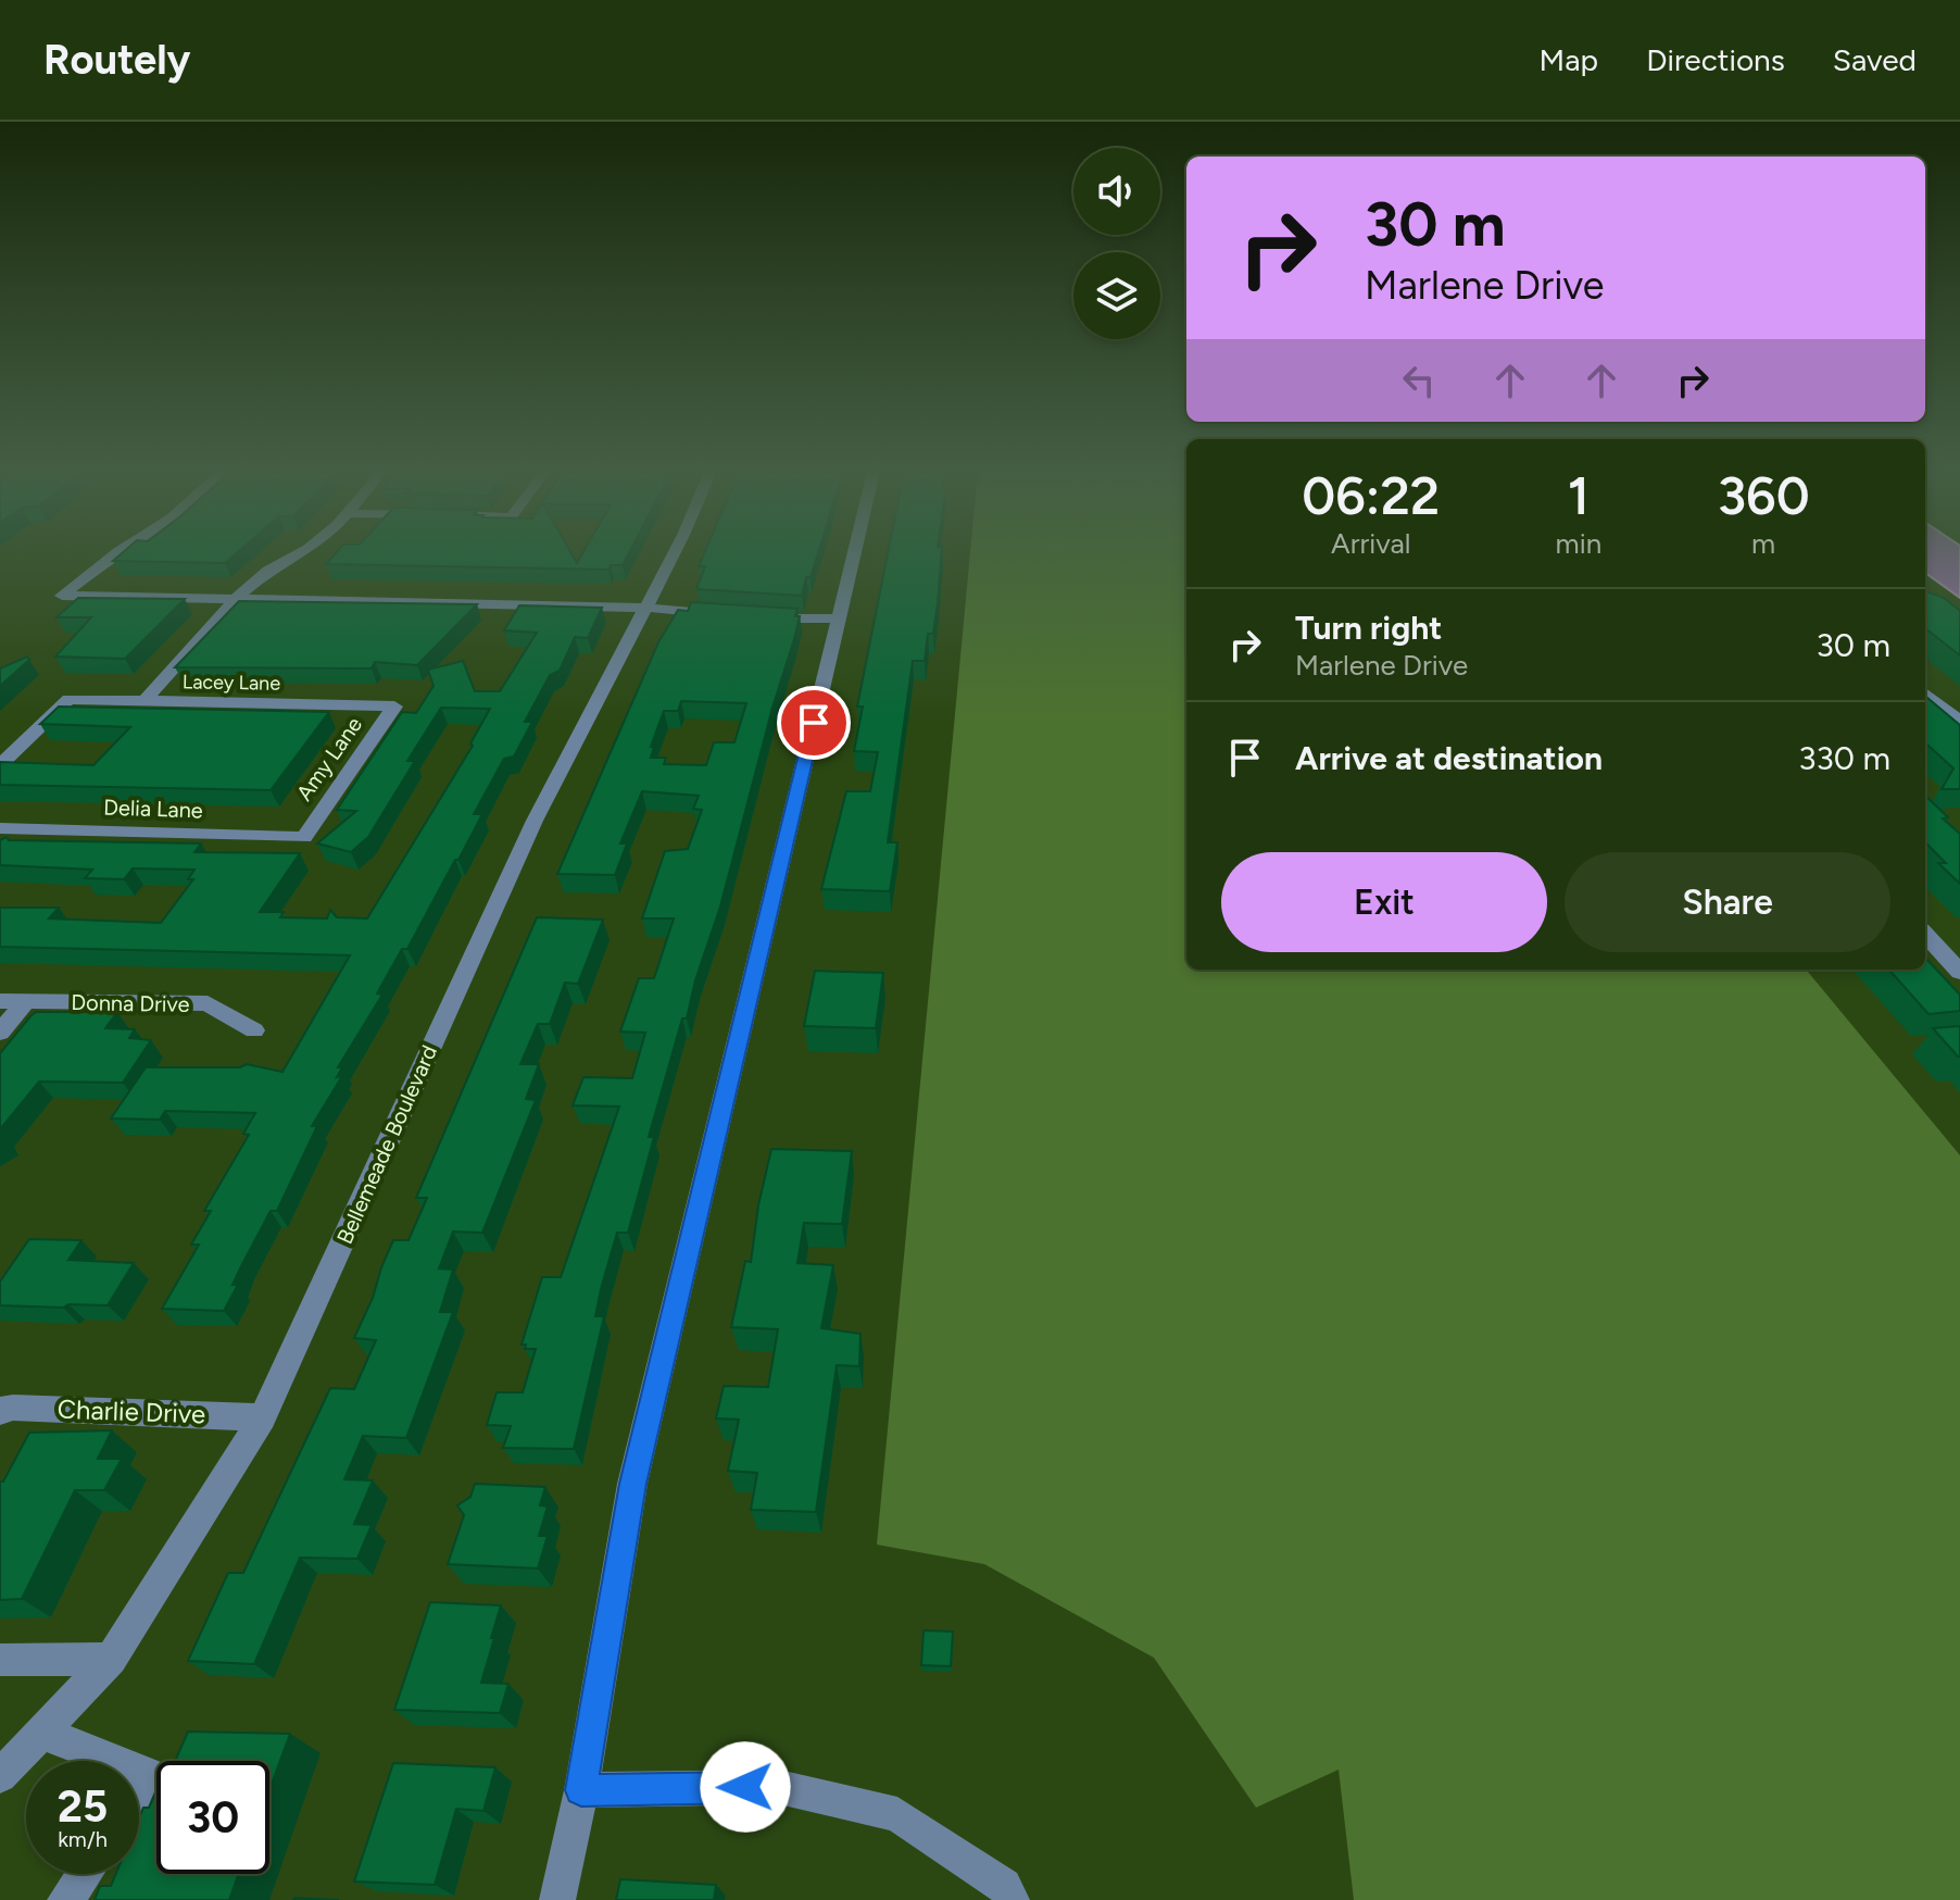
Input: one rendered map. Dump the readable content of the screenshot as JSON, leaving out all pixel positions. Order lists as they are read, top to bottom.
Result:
{
  "streets": {
    "street": [
      "Lacey Lane",
      "Amy Lane",
      "Delia Lane",
      "Donna Drive",
      "Bellemeade Boulevard",
      "Charlie Drive"
    ]
  },
  "crossings": [
    ["Lacey Lane", "Amy Lane"],
    ["Amy Lane", "Delia Lane"],
    ["Bellemeade Boulevard", "Charlie Drive"]
  ],
  "page": {
    "header": "Routely",
    "nav": ["Map", "Directions", "Saved"],
    "turn": ["30 m", "Marlene Drive"],
    "eta": [
      "06:22",
      "Arrival",
      "1",
      "min",
      "360",
      "m"
    ],
    "list": [
      {
        "name": "Turn right",
        "note": "Marlene Drive",
        "value": "30 m"
      },
      {
        "name": "Arrive at destination",
        "value": "330 m"
      }
    ],
    "buttons": ["Exit", "Share"],
    "speed": "25 km/h",
    "limit": "30"
  }
}
